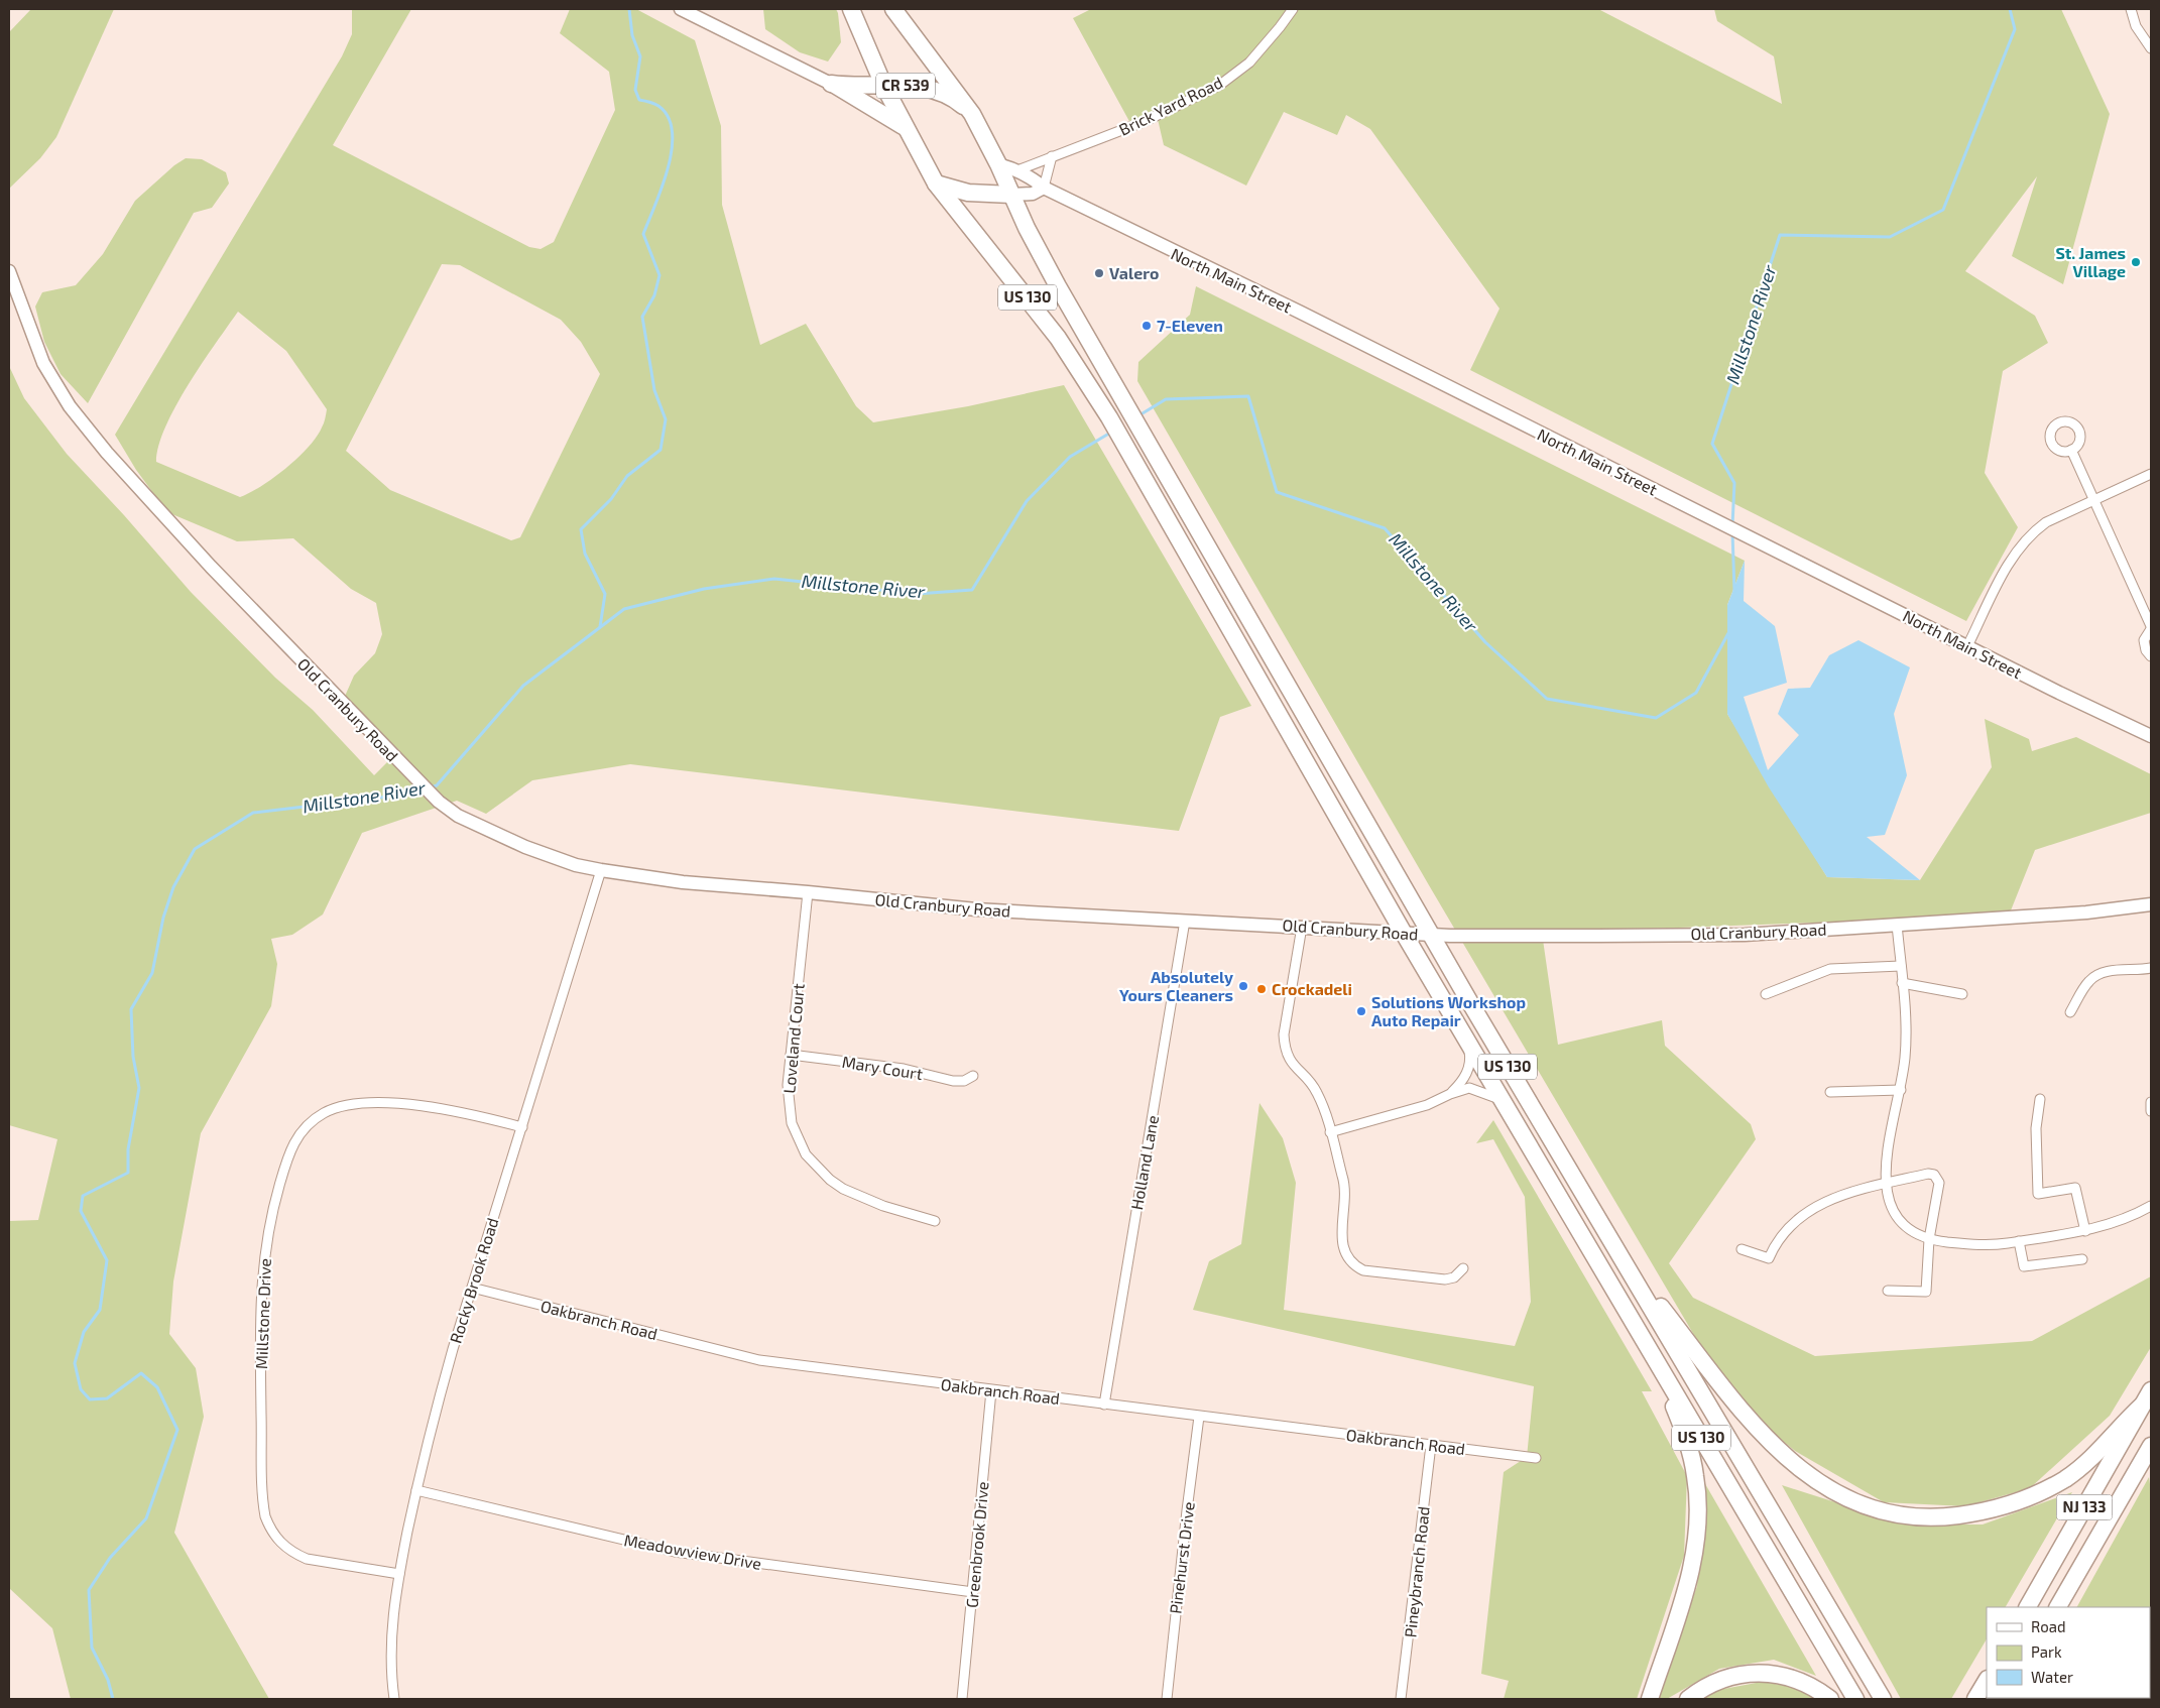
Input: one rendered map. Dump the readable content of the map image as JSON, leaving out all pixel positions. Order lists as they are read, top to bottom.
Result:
{
  "streets": {
    "highway": ["CR 539", "US 130", "NJ 133"],
    "street": [
      "Brick Yard Road",
      "North Main Street",
      "Old Cranbury Road",
      "Loveland Court",
      "Mary Court",
      "Holland Lane",
      "Rocky Brook Road",
      "Millstone Drive",
      "Oakbranch Road",
      "Greenbrook Drive",
      "Meadowview Drive",
      "Pinehurst Drive",
      "Pineybranch Road"
    ]
  },
  "crossings": [
    ["CR 539", "US 130"],
    ["Brick Yard Road", "North Main Street"],
    ["North Main Street", "US 130"],
    ["US 130", "Old Cranbury Road"],
    ["Old Cranbury Road", "Loveland Court"],
    ["Old Cranbury Road", "Holland Lane"],
    ["Old Cranbury Road", "Rocky Brook Road"],
    ["Loveland Court", "Mary Court"],
    ["Holland Lane", "Oakbranch Road"],
    ["Rocky Brook Road", "Millstone Drive"],
    ["Rocky Brook Road", "Oakbranch Road"],
    ["Rocky Brook Road", "Meadowview Drive"],
    ["Oakbranch Road", "Greenbrook Drive"],
    ["Oakbranch Road", "Pinehurst Drive"],
    ["Oakbranch Road", "Pineybranch Road"],
    ["Greenbrook Drive", "Meadowview Drive"]
  ],
  "water": ["Millstone River"],
  "places": [
    "St. James Village",
    "Valero",
    "7-Eleven",
    "Absolutely Yours Cleaners",
    "Crockadeli",
    "Solutions Workshop Auto Repair"
  ],
  "legend": ["Road", "Park", "Water"]
}
